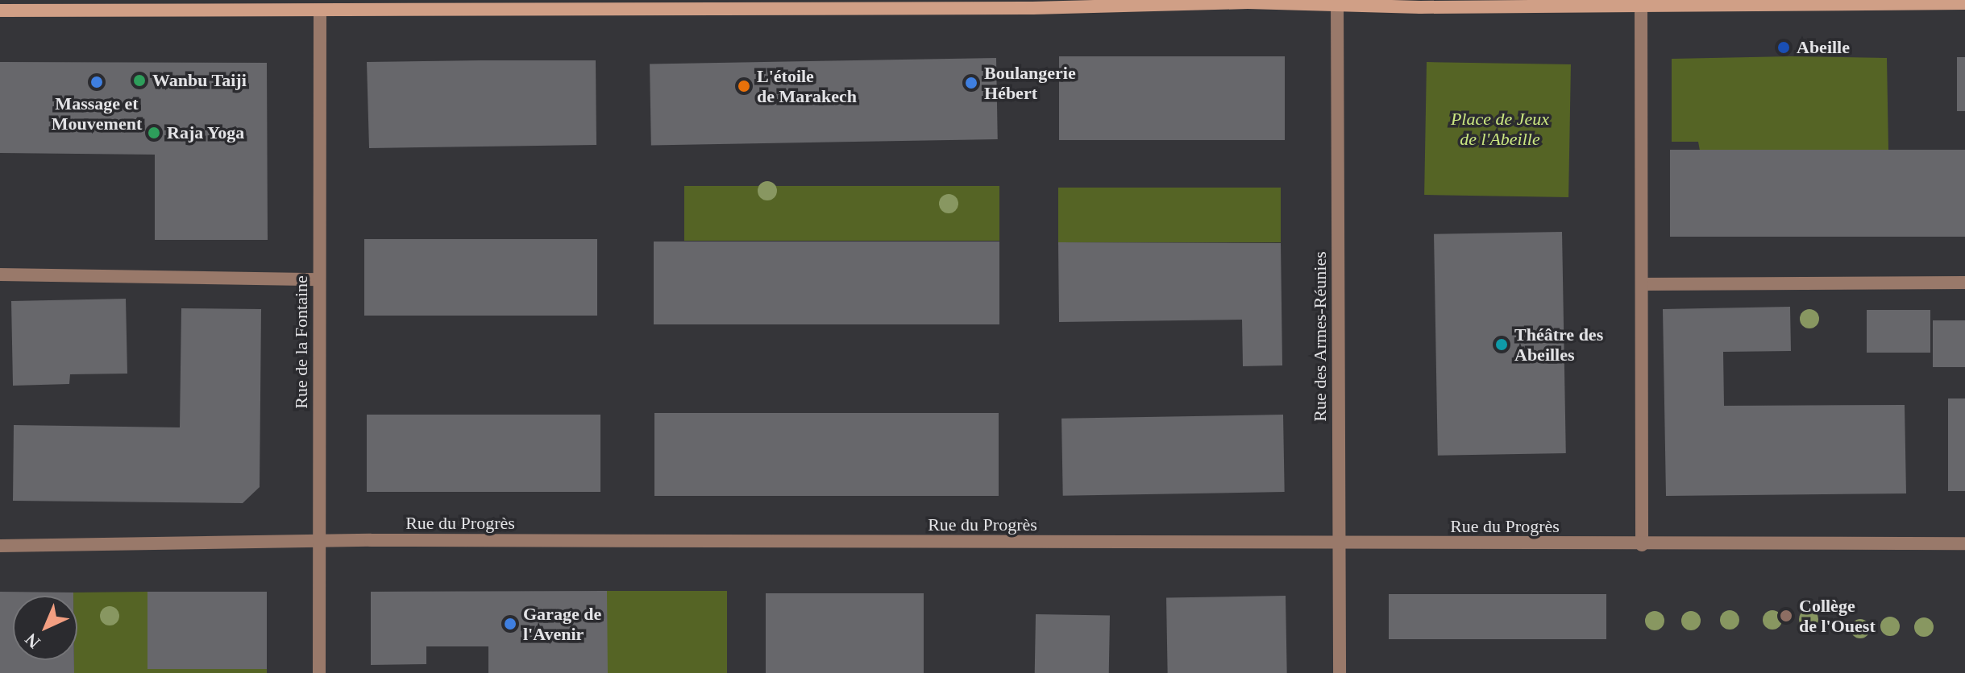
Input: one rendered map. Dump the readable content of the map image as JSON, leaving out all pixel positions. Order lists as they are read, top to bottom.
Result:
{
  "streets": {
    "street": ["Rue des Armes-Réunies", "Rue de la Fontaine", "Rue du Progrès"]
  },
  "crossings": [
    ["Rue des Armes-Réunies", "Rue du Progrès"],
    ["Rue de la Fontaine", "Rue du Progrès"]
  ],
  "parks": ["Place de Jeux de l'Abeille"],
  "places": [
    "Abeille",
    "Wanbu Taiji",
    "Massage et Mouvement",
    "Boulangerie Hébert",
    "L'étoile de Marakech",
    "Raja Yoga",
    "Théâtre des Abeilles",
    "Collège de l'Ouest",
    "Garage de l'Avenir"
  ],
  "north": "bottom left"
}
